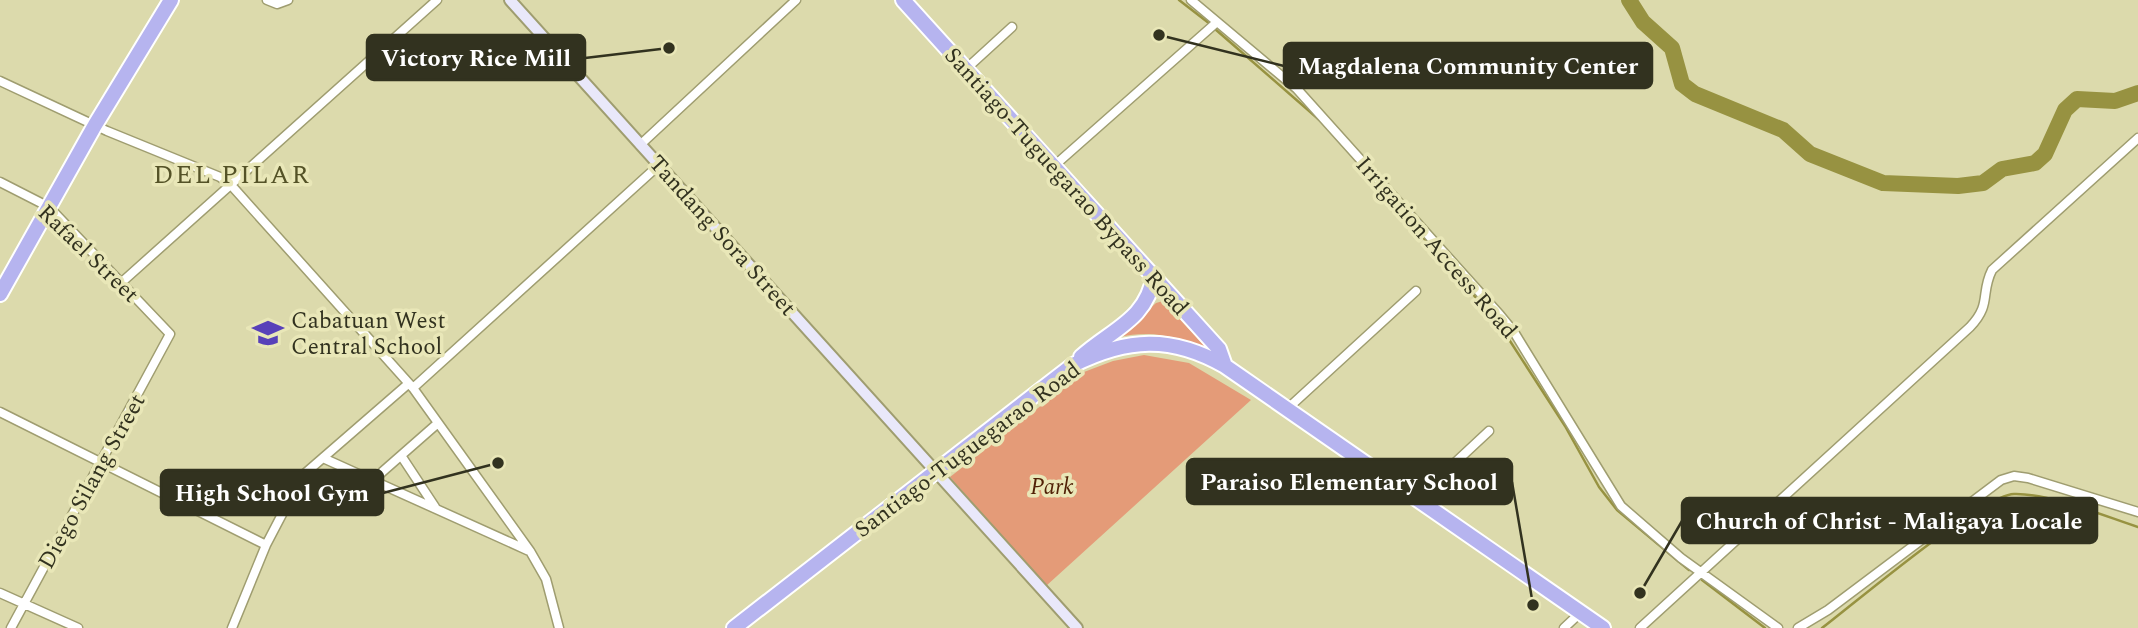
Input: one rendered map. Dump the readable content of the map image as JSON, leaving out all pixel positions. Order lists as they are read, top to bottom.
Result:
{
  "streets": {
    "highway": ["Santiago-Tuguegarao Bypass Road", "Santiago-Tuguegarao Road"],
    "street": [
      "Tandang Sora Street",
      "Irrigation Access Road",
      "Rafael Street",
      "Diego Silang Street"
    ]
  },
  "crossings": [
    ["Santiago-Tuguegarao Bypass Road", "Santiago-Tuguegarao Road"],
    ["Tandang Sora Street", "Santiago-Tuguegarao Road"],
    ["Rafael Street", "Diego Silang Street"]
  ],
  "districts": ["DEL PILAR"],
  "parks": ["Park"],
  "places": {
    "other": [
      "Magdalena Community Center",
      "Victory Rice Mill",
      "High School Gym",
      "Church of Christ - Maligaya Locale",
      "Paraiso Elementary School"
    ],
    "school or university": ["Cabatuan West Central School"]
  }
}
